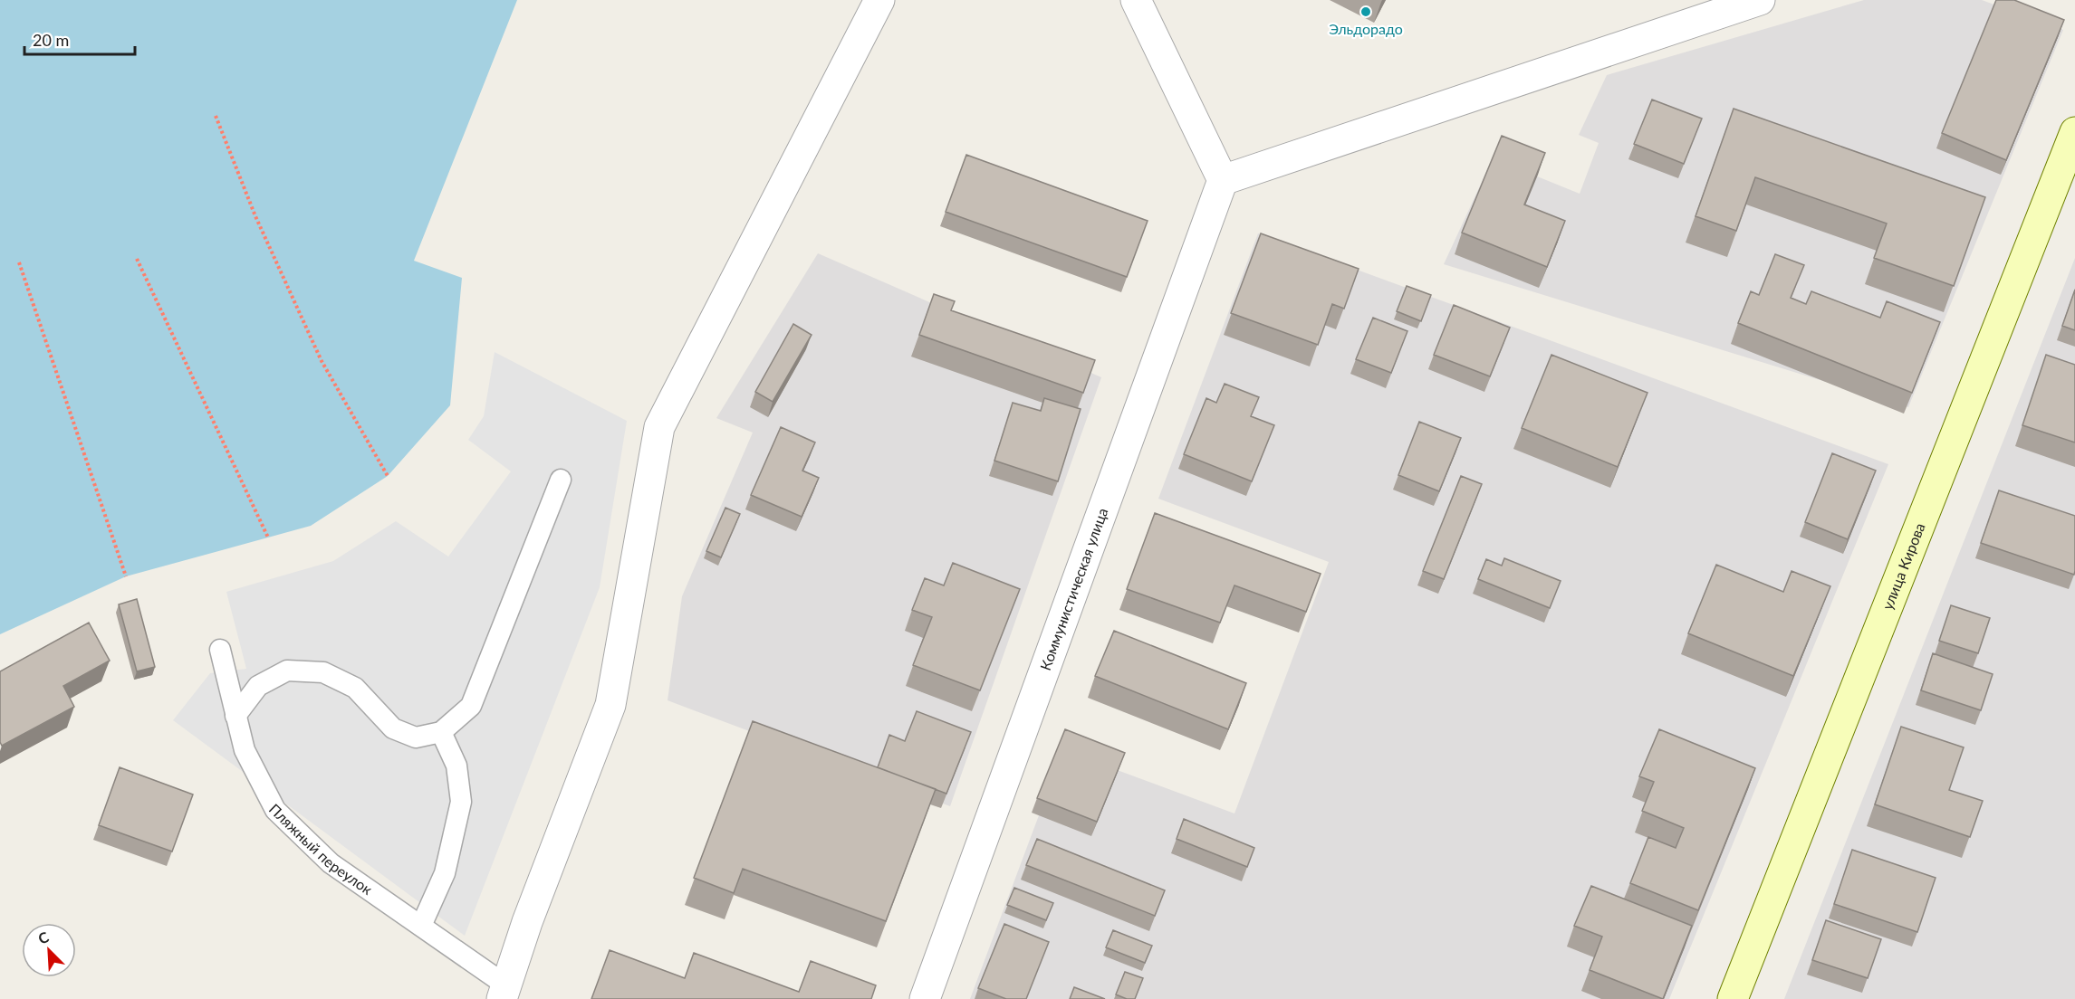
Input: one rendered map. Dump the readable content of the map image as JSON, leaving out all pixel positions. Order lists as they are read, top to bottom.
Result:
{
  "streets": {
    "street": ["улица Кирова", "Коммунистическая улица"],
    "lane": ["Пляжный переулок"]
  },
  "places": ["Эльдорадо"],
  "scale_bar": "20 m",
  "north": "top left"
}
